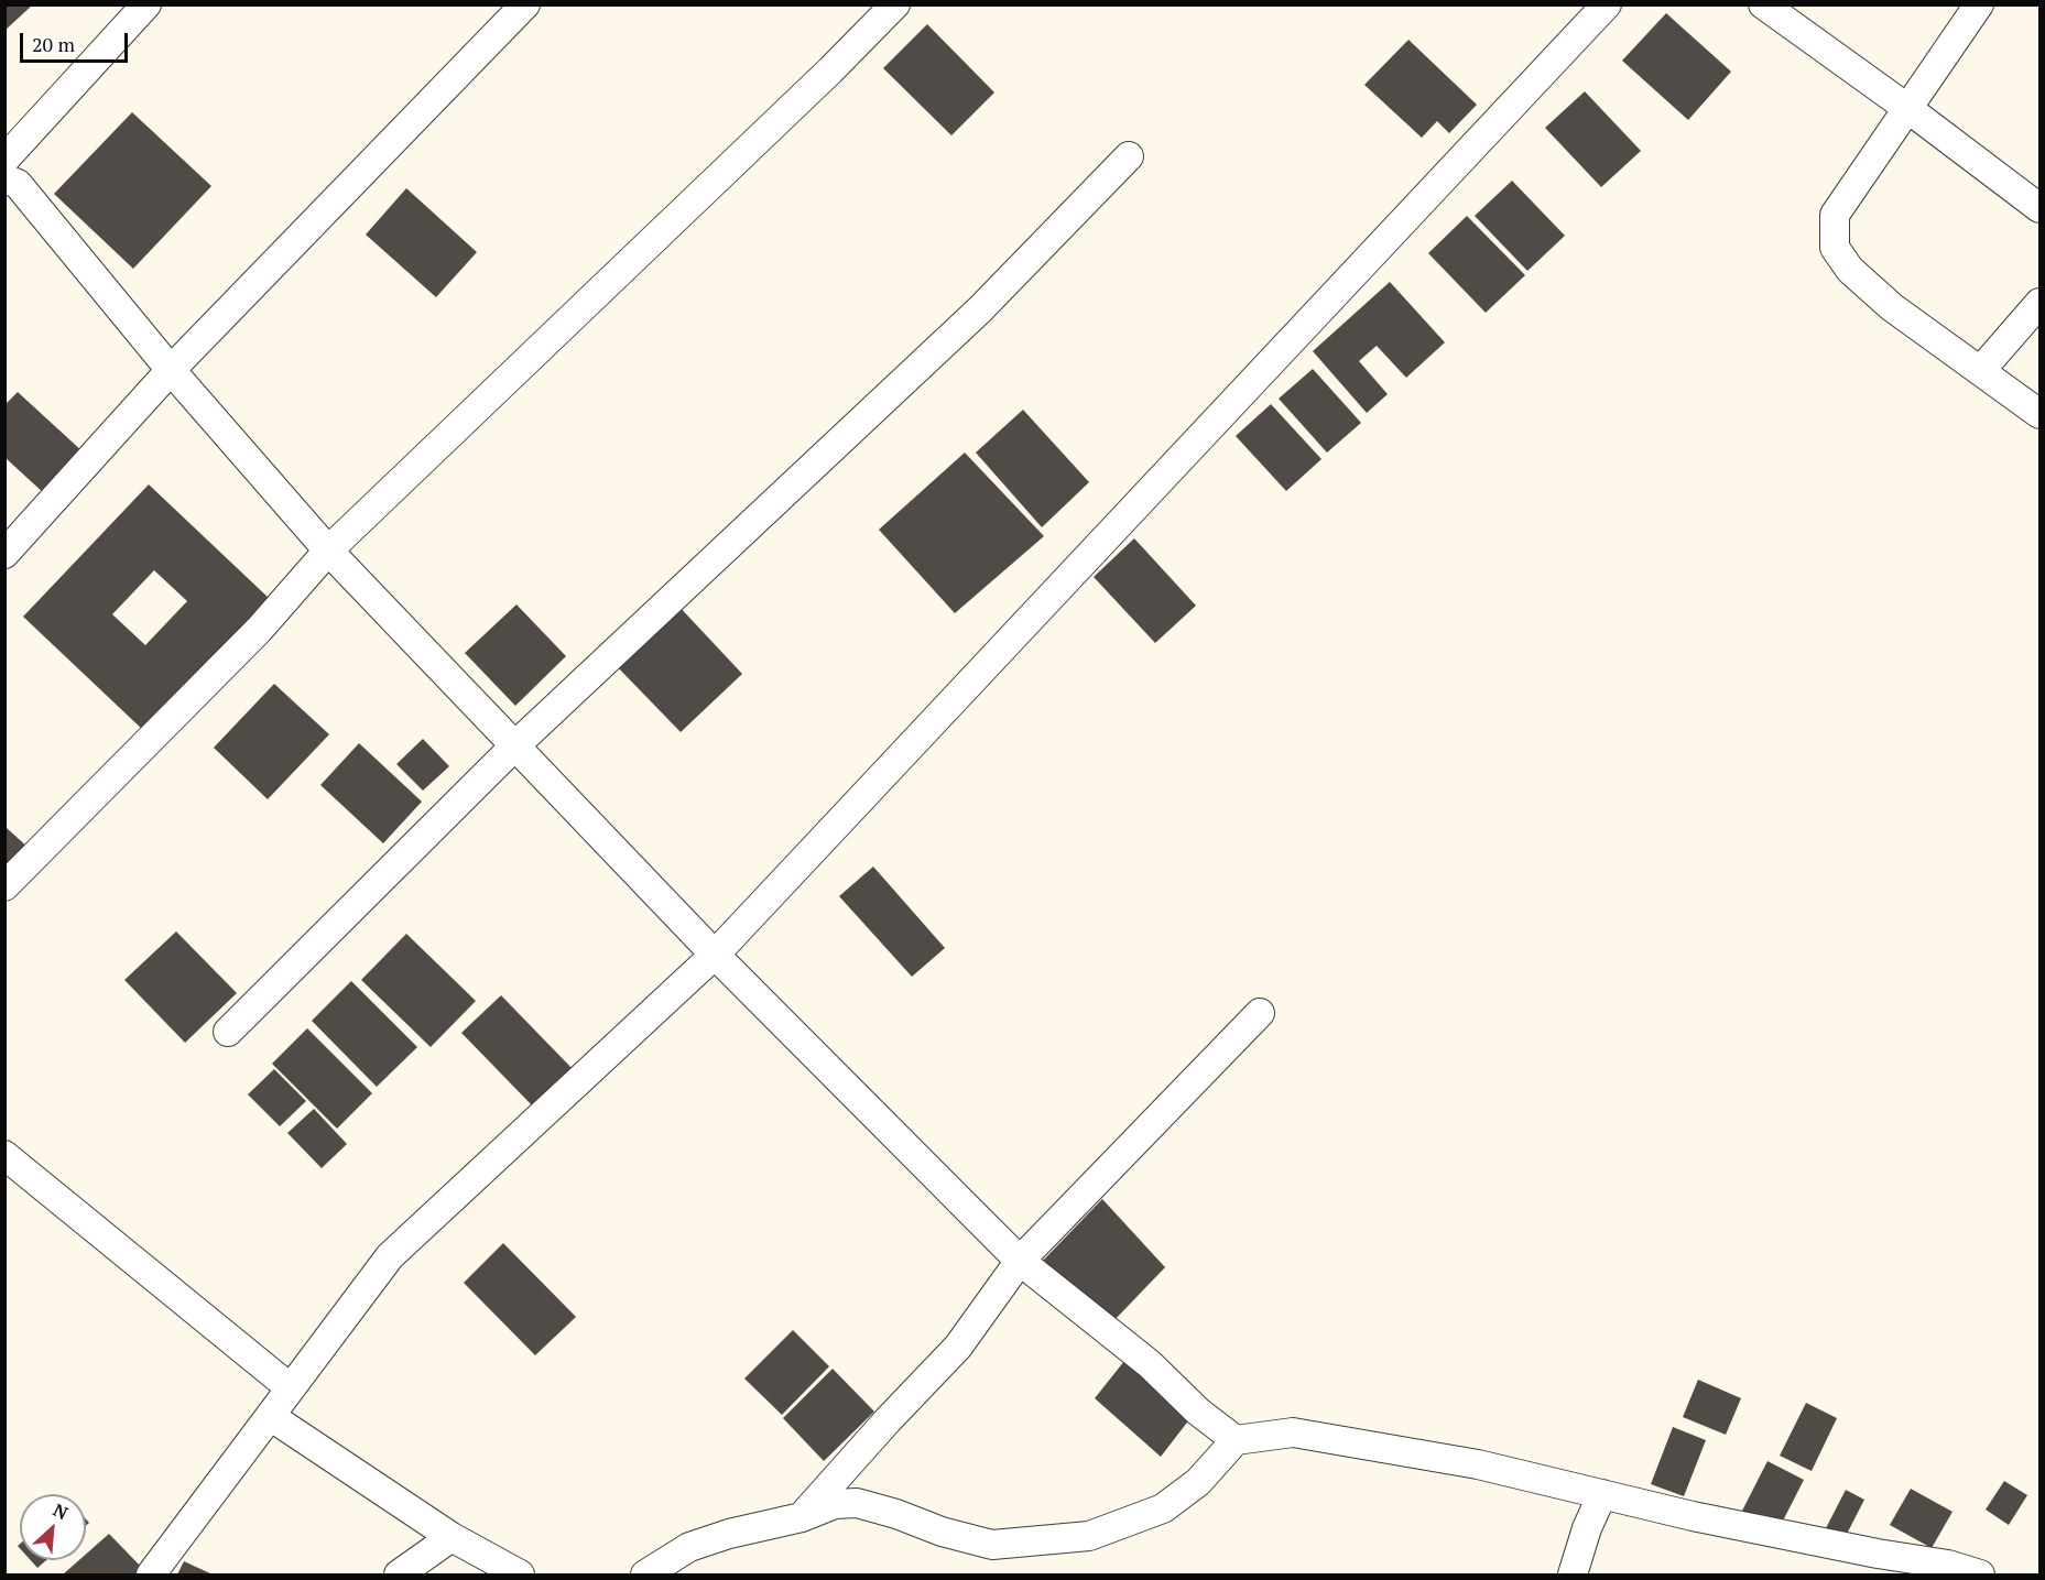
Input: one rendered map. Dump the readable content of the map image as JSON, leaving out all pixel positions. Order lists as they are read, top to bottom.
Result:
{
  "scale_bar": "20 m",
  "north": "top right"
}
